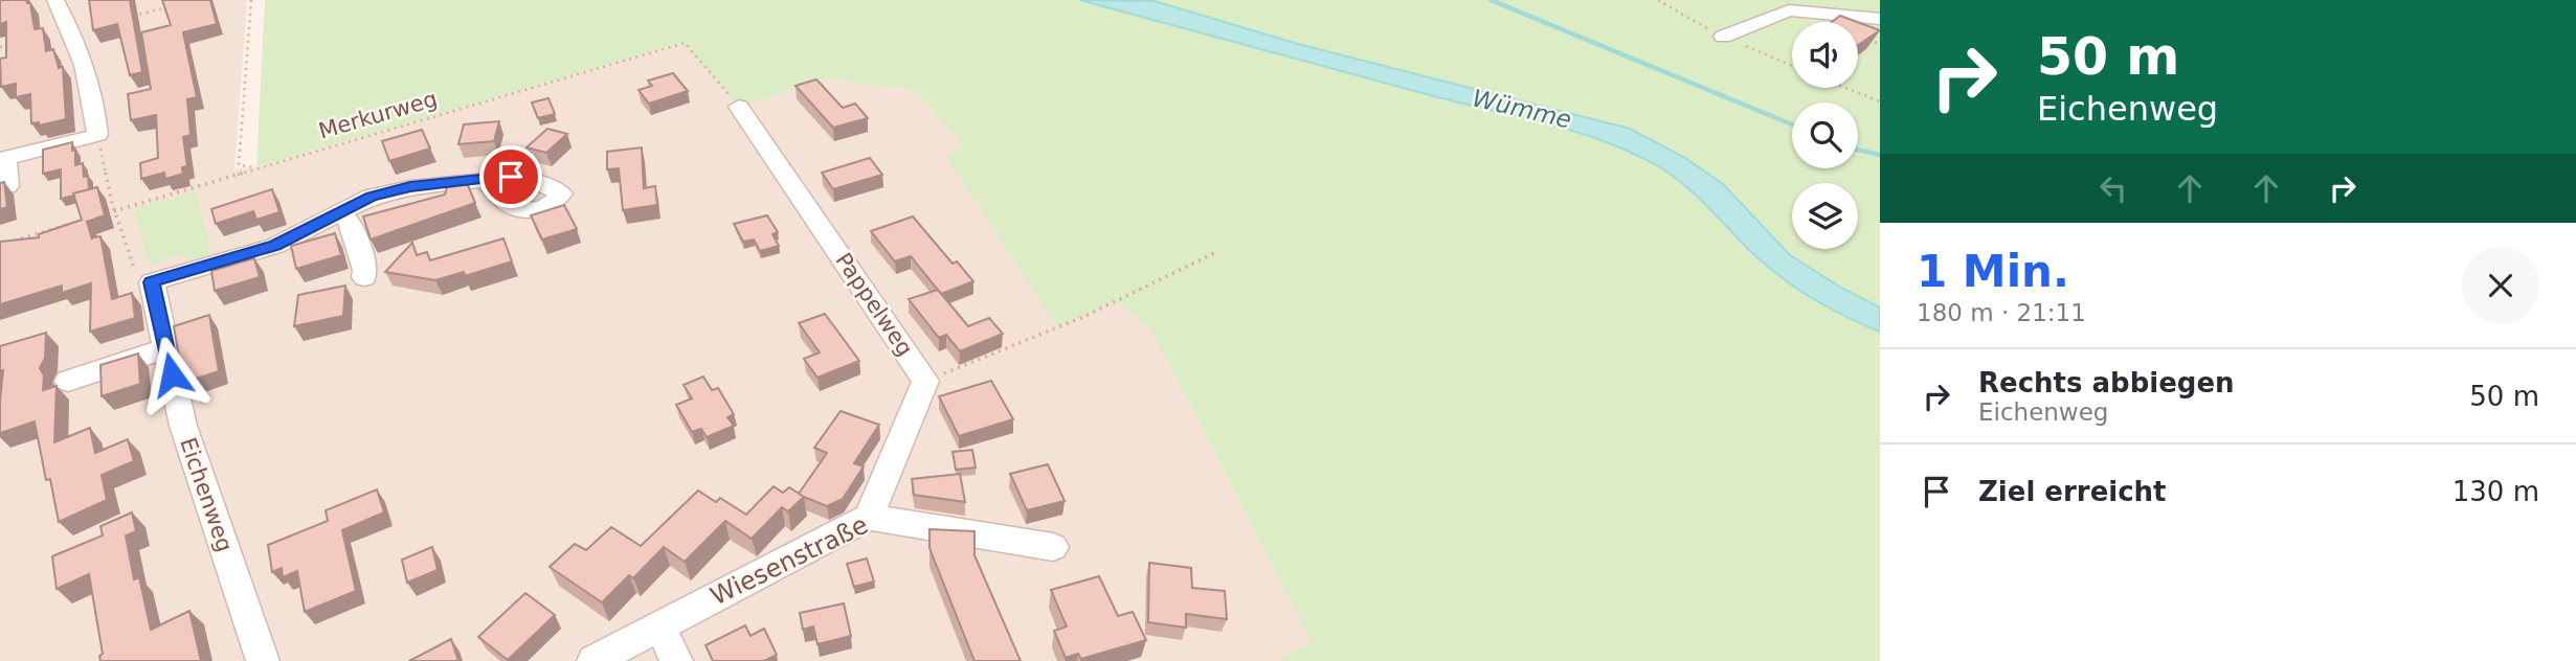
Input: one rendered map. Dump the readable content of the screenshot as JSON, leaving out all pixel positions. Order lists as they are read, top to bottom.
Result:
{
  "streets": {
    "street": ["Pappelweg", "Eichenweg", "Wiesenstraße"],
    "path": ["Merkurweg"]
  },
  "crossings": [
    ["Merkurweg", "Pappelweg"],
    ["Pappelweg", "Wiesenstraße"]
  ],
  "water": ["Wümme"],
  "page": {
    "turn": ["50 m", "Eichenweg"],
    "heading": ["1 Min.", "180 m · 21:11"],
    "list": [
      {
        "name": "Rechts abbiegen",
        "note": "Eichenweg",
        "value": "50 m"
      },
      {
        "name": "Ziel erreicht",
        "value": "130 m"
      }
    ]
  }
}
